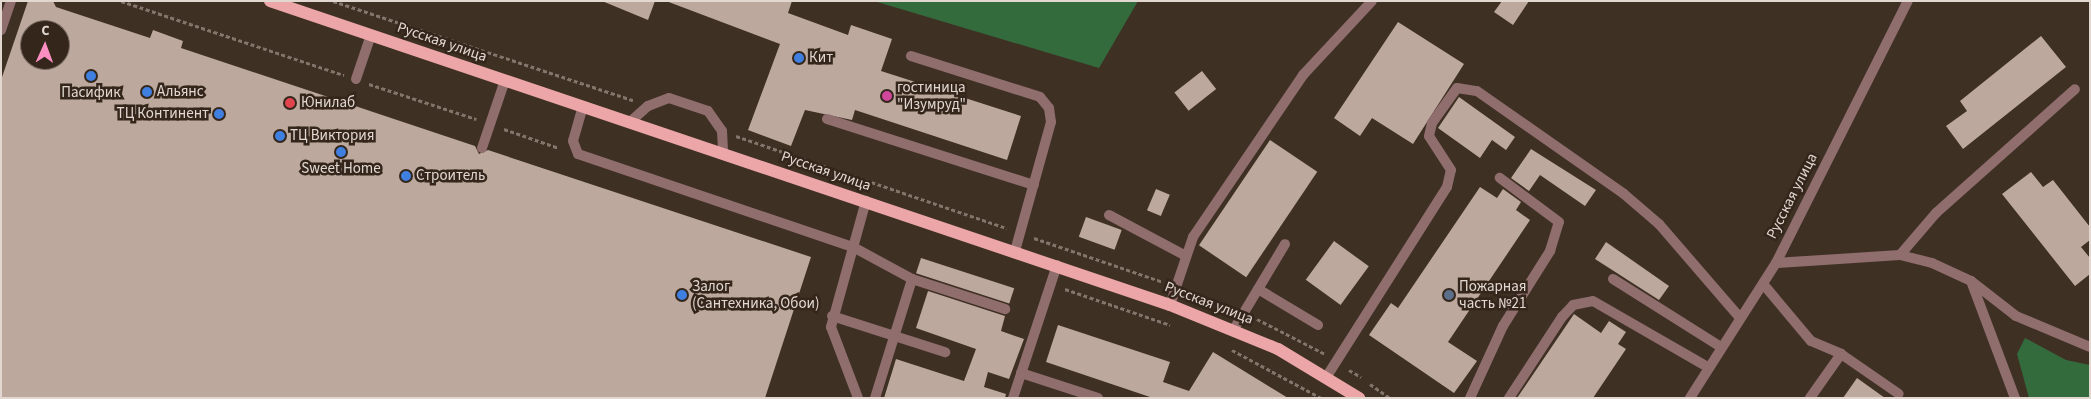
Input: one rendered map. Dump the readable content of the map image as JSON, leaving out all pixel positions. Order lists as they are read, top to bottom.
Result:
{
  "streets": {
    "main road": ["Русская улица"]
  },
  "places": [
    "Кит",
    "Пасифик",
    "Альянс",
    "гостиница \"Изумруд\"",
    "Юнилаб",
    "ТЦ Континент",
    "ТЦ Виктория",
    "Sweet Home",
    "Строитель",
    "Залог (Сантехника, Обои)",
    "Пожарная часть №21"
  ],
  "north": "top"
}
